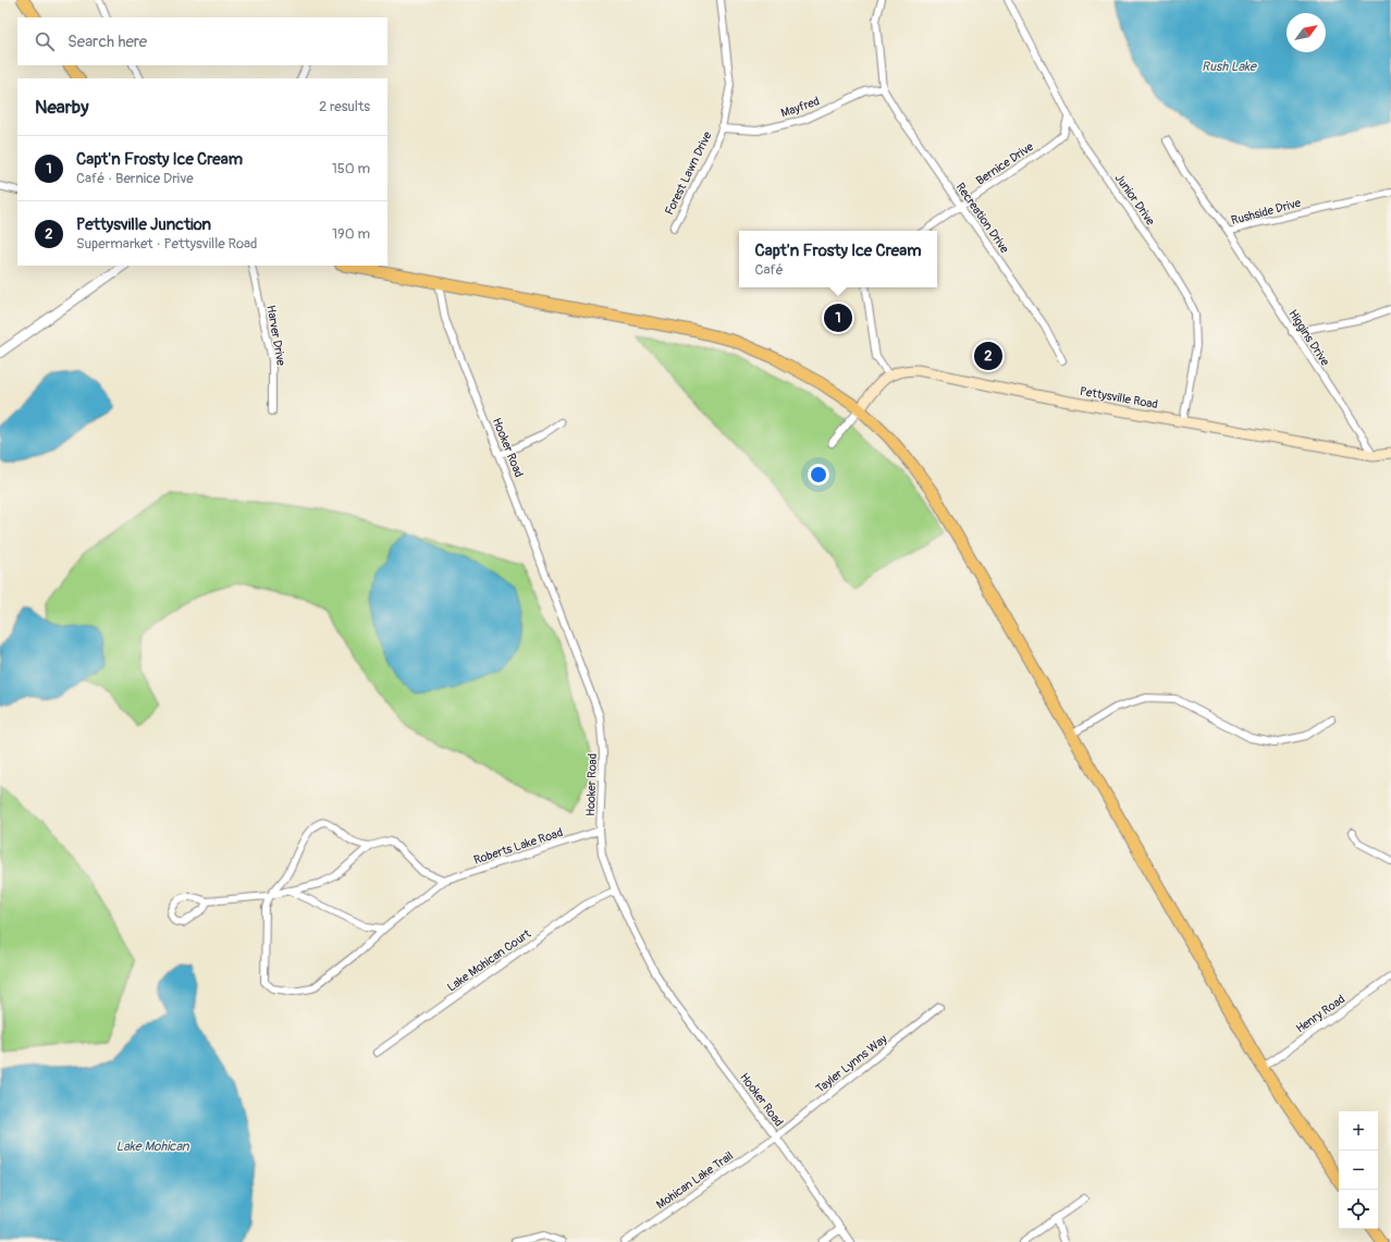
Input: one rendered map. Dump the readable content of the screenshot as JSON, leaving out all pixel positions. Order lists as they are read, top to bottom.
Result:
{
  "streets": {
    "main road": ["Pettysville Road"],
    "street": [
      "Mayfred",
      "Bernice Drive",
      "Forest Lawn Drive",
      "Junior Drive",
      "Rushside Drive",
      "Recreation Drive",
      "Harver Drive",
      "Higgins Drive",
      "Hooker Road",
      "Roberts Lake Road",
      "Lake Mohican Court",
      "Henry Road",
      "Tayler Lynns Way",
      "Mohican Lake Trail"
    ]
  },
  "crossings": [
    ["Mayfred", "Forest Lawn Drive"],
    ["Mayfred", "Recreation Drive"],
    ["Bernice Drive", "Junior Drive"],
    ["Bernice Drive", "Recreation Drive"],
    ["Junior Drive", "Pettysville Road"],
    ["Rushside Drive", "Higgins Drive"],
    ["Higgins Drive", "Pettysville Road"],
    ["Hooker Road", "Roberts Lake Road"],
    ["Hooker Road", "Lake Mohican Court"],
    ["Hooker Road", "Tayler Lynns Way"],
    ["Hooker Road", "Mohican Lake Trail"],
    ["Tayler Lynns Way", "Mohican Lake Trail"]
  ],
  "water": ["Rush Lake", "Lake Mohican"],
  "north": "top right",
  "page": {
    "search": "Search here",
    "heading": ["Nearby", "2 results"],
    "list": [
      {
        "mark": "1",
        "name": "Capt'n Frosty Ice Cream",
        "note": "Café · Bernice Drive",
        "value": "150 m"
      },
      {
        "mark": "2",
        "name": "Pettysville Junction",
        "note": "Supermarket · Pettysville Road",
        "value": "190 m"
      }
    ],
    "popup": ["Capt'n Frosty Ice Cream", "Café"],
    "pins": ["1", "2"],
    "map_buttons": ["+", "−"]
  }
}
